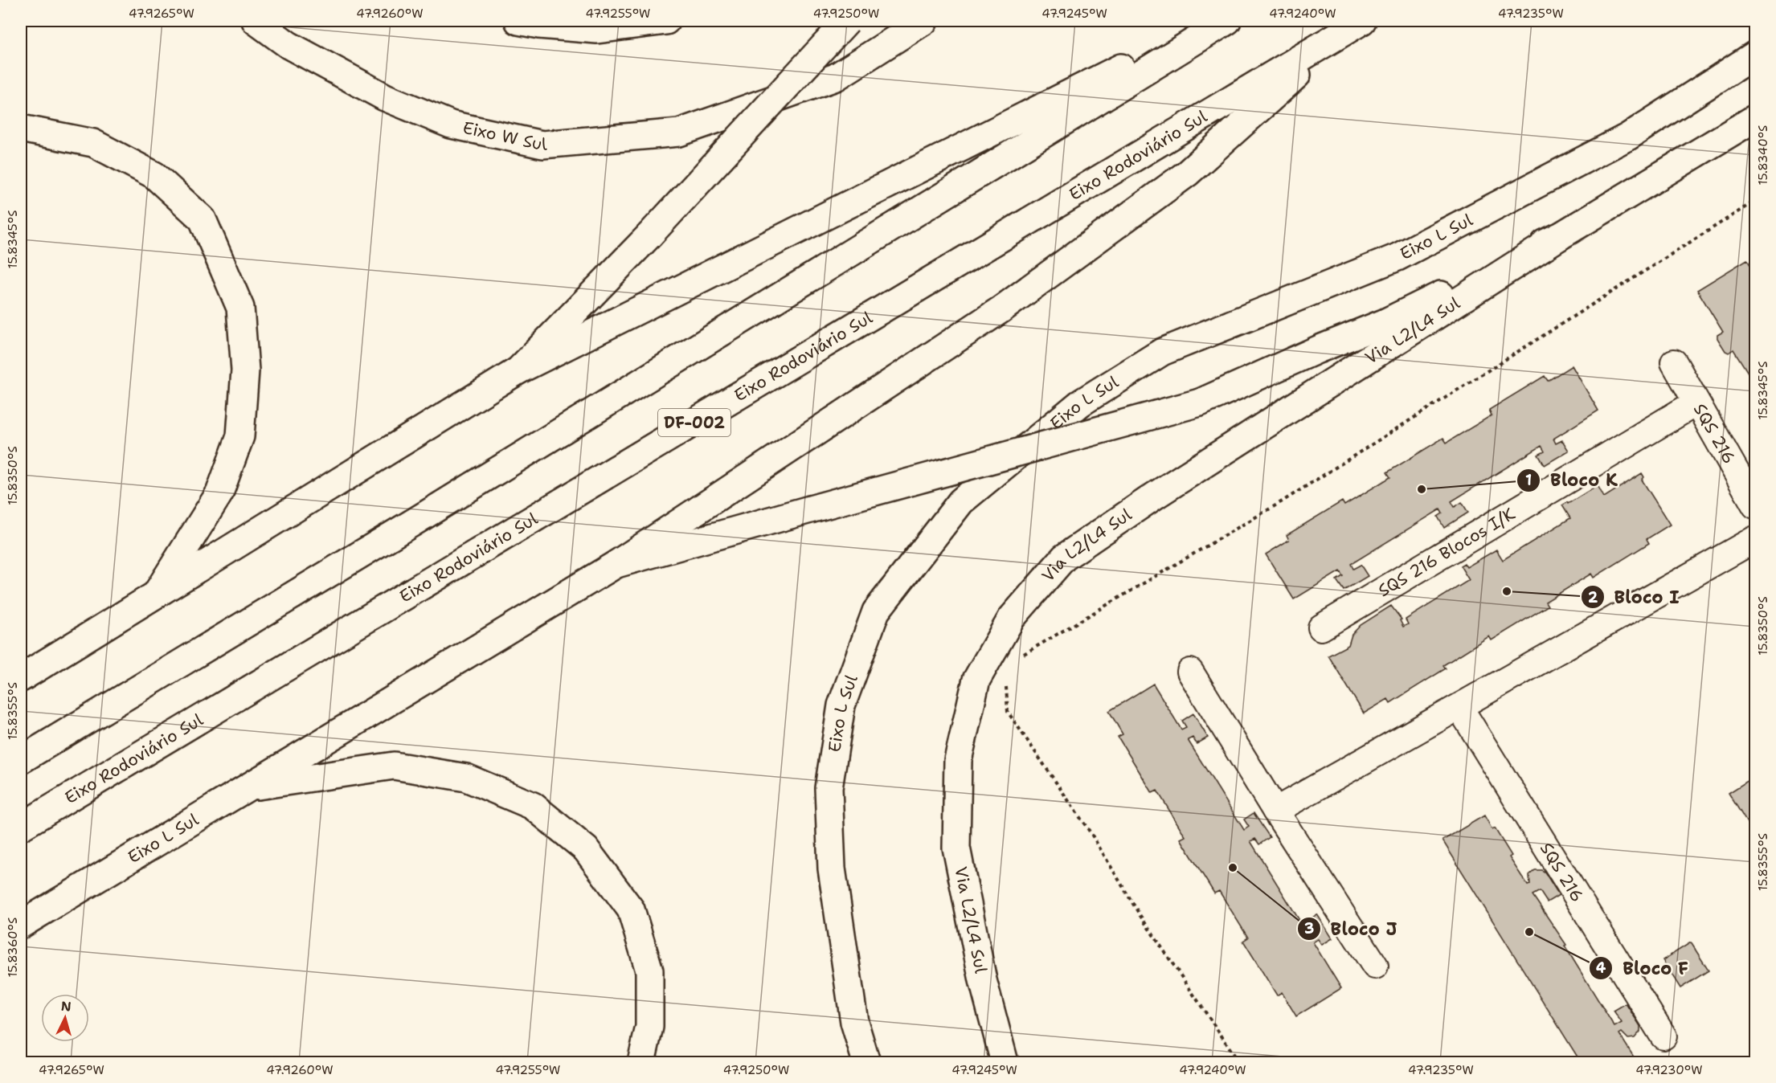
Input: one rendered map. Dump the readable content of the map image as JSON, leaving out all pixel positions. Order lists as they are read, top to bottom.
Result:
{
  "streets": {
    "main road": [
      "Eixo W Sul",
      "Eixo Rodoviário Sul",
      "Eixo L Sul",
      "Via L2/L4 Sul",
      "DF-002"
    ],
    "street": ["SQS 216", "SQS 216 Blocos I/K"]
  },
  "crossings": [
    ["SQS 216", "SQS 216 Blocos I/K"]
  ],
  "places": [
    "Bloco K",
    "Bloco I",
    "Bloco J",
    "Bloco F"
  ],
  "north": "top",
  "coordinates": [
    "47.9265°W",
    "47.9260°W",
    "47.9255°W",
    "47.9250°W",
    "47.9245°W",
    "47.9240°W",
    "47.9235°W",
    "15.8340°S",
    "15.8345°S",
    "15.8350°S",
    "15.8355°S",
    "15.8360°S",
    "47.9230°W"
  ]
}
